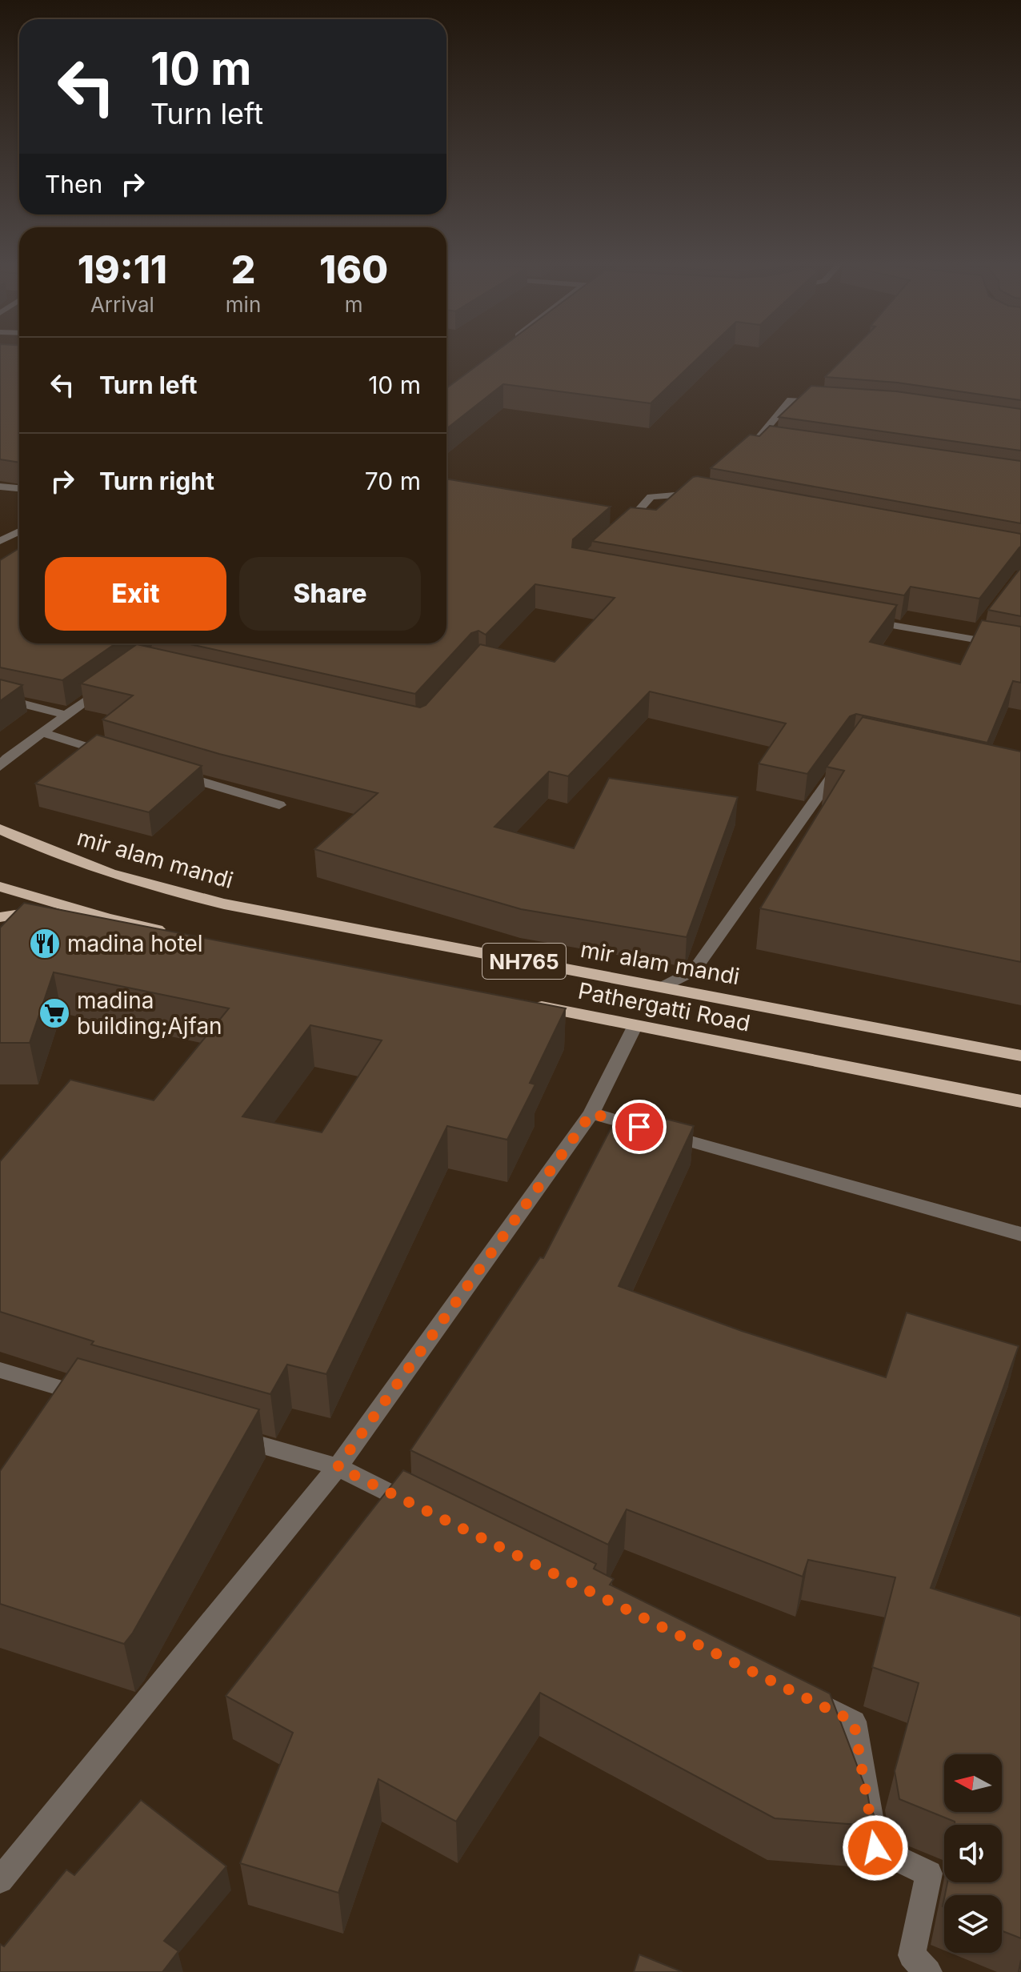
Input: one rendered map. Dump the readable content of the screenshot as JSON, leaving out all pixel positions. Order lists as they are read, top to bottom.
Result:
{
  "streets": {
    "highway": ["mir alam mandi", "NH765", "Pathergatti Road"]
  },
  "places": {
    "restaurant": ["madina hotel"],
    "supermarket": ["madina building;Ajfan"]
  },
  "north": "left",
  "page": {
    "turn": ["10 m", "Turn left"],
    "then": "Then",
    "eta": [
      "19:11",
      "Arrival",
      "2",
      "min",
      "160",
      "m"
    ],
    "list": [
      {
        "name": "Turn left",
        "value": "10 m"
      },
      {
        "name": "Turn right",
        "value": "70 m"
      }
    ],
    "buttons": ["Exit", "Share"]
  }
}
